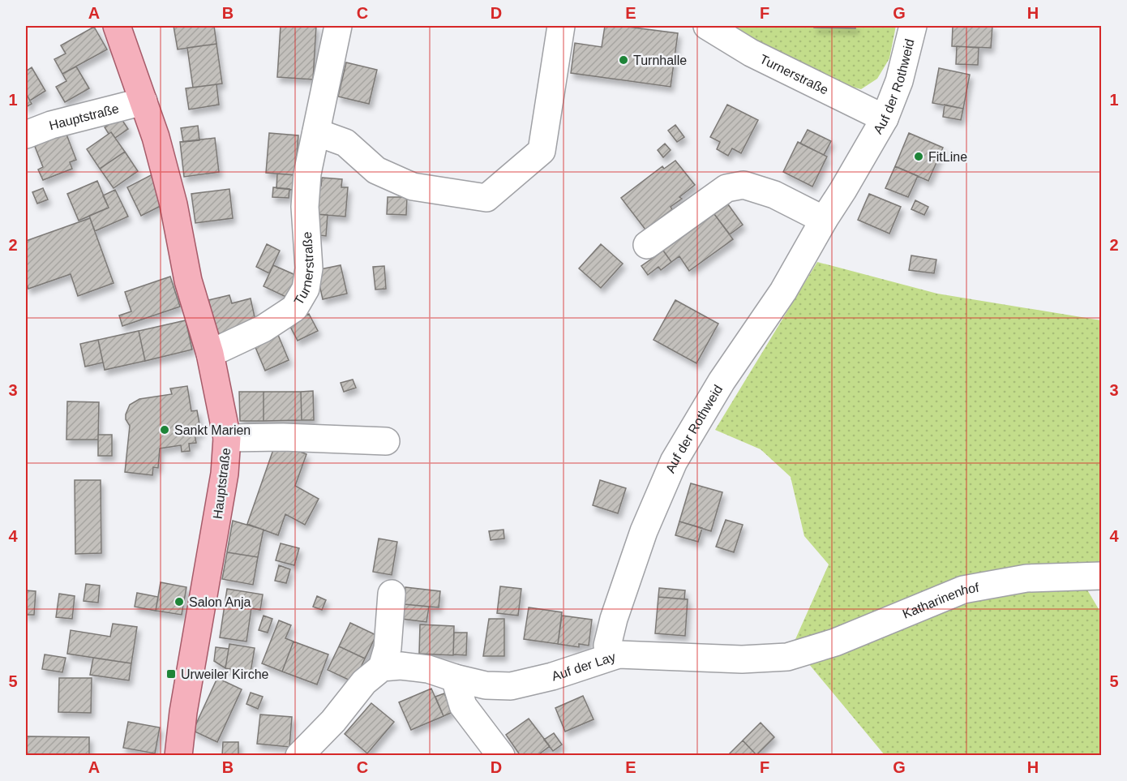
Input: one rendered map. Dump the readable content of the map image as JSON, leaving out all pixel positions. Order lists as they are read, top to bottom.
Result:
{
  "streets": {
    "main road": ["Hauptstraße"],
    "street": [
      "Turnerstraße",
      "Auf der Rothweid",
      "Katharinenhof",
      "Auf der Lay"
    ]
  },
  "crossings": [
    ["Turnerstraße", "Auf der Rothweid"],
    ["Turnerstraße", "Hauptstraße"],
    ["Auf der Rothweid", "Auf der Lay"],
    ["Katharinenhof", "Auf der Lay"]
  ],
  "places": {
    "other": [
      "Turnhalle",
      "FitLine",
      "Sankt Marien",
      "Salon Anja"
    ],
    "transit": ["Urweiler Kirche"]
  },
  "grid": {
    "columns": [
      "A",
      "B",
      "C",
      "D",
      "E",
      "F",
      "G",
      "H"
    ],
    "rows": [
      "1",
      "2",
      "3",
      "4",
      "5"
    ]
  }
}
